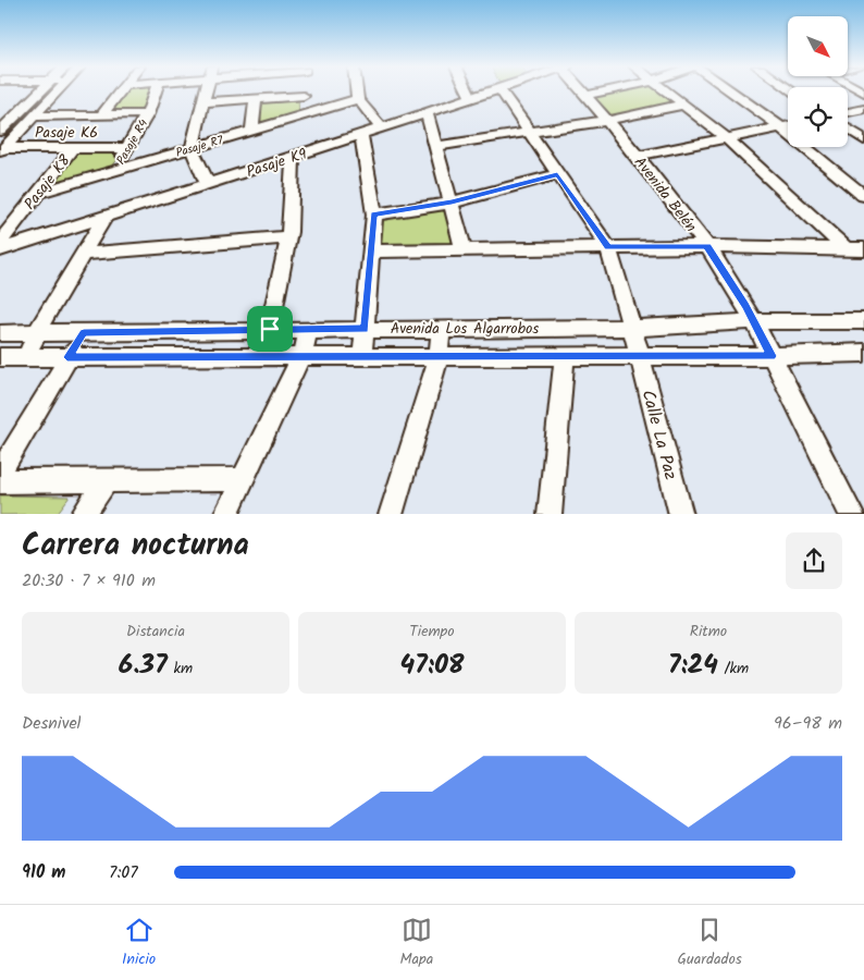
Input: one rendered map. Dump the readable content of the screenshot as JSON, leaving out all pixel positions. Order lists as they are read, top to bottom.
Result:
{
  "streets": {
    "street": [
      "Pasaje K6",
      "Pasaje R4",
      "Pasaje R7",
      "Pasaje K9",
      "Pasaje K8",
      "Avenida Belén",
      "Avenida Los Algarrobos",
      "Calle La Paz"
    ]
  },
  "crossings": [
    ["Pasaje K6", "Pasaje R4"],
    ["Pasaje K6", "Pasaje K8"],
    ["Pasaje R4", "Pasaje R7"],
    ["Pasaje R7", "Pasaje K8"],
    ["Avenida Belén", "Avenida Los Algarrobos"],
    ["Avenida Los Algarrobos", "Calle La Paz"]
  ],
  "north": "bottom right",
  "page": {
    "heading": ["Carrera nocturna", "20:30 · 7 × 910 m"],
    "stats": [
      ["Distancia", "6.37 km"],
      ["Tiempo", "47:08"],
      ["Ritmo", "7:24 /km"]
    ],
    "chart": ["Desnivel", "96–98 m"],
    "list": [
      {
        "name": "910 m",
        "note": "7:07"
      }
    ],
    "tabs": ["Inicio", "Mapa", "Guardados"]
  }
}
